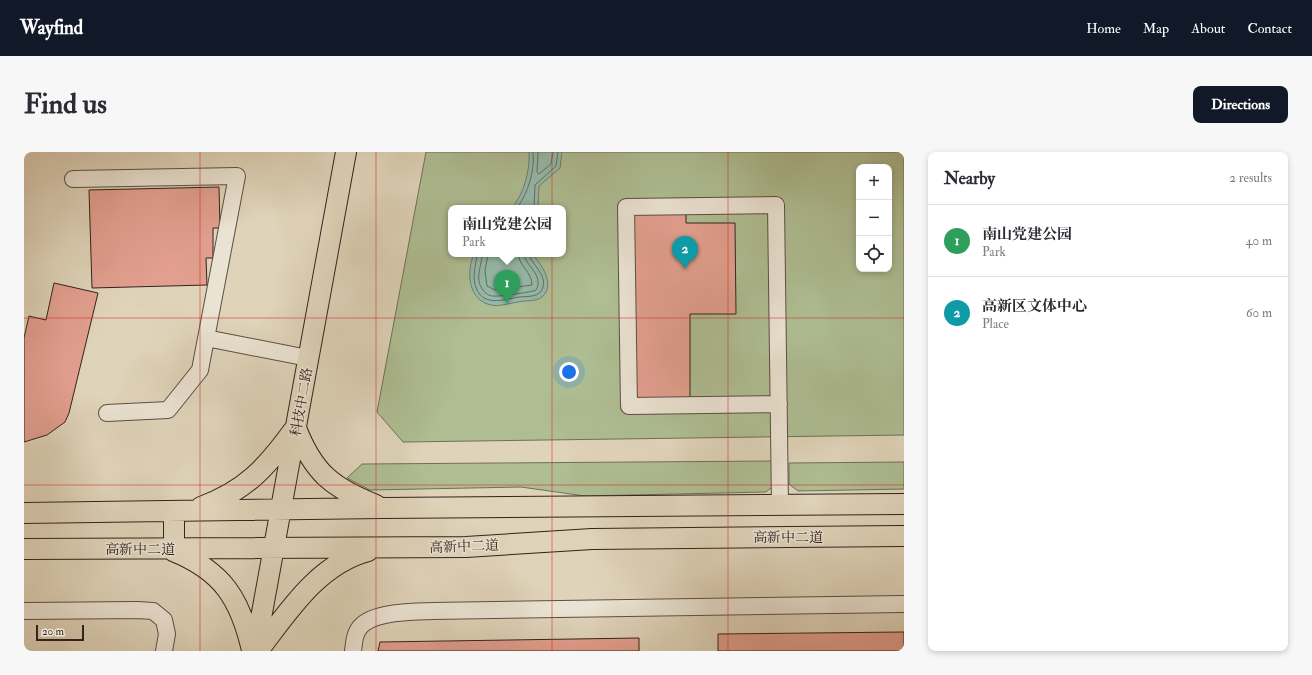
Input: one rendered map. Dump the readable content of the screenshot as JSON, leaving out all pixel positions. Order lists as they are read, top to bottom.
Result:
{
  "streets": {
    "main road": ["科技中二路", "高新中二道"]
  },
  "crossings": [
    ["科技中二路", "高新中二道"]
  ],
  "scale_bar": "20 m",
  "page": {
    "header": "Wayfind",
    "nav": [
      "Home",
      "Map",
      "About",
      "Contact"
    ],
    "buttons": "Directions",
    "title": "Find us",
    "heading": ["Nearby", "2 results"],
    "map_buttons": ["+", "−"],
    "list": [
      {
        "mark": "1",
        "name": "南山党建公园",
        "note": "Park",
        "value": "40 m"
      },
      {
        "mark": "2",
        "name": "高新区文体中心",
        "note": "Place",
        "value": "60 m"
      }
    ],
    "popup": ["南山党建公园", "Park"],
    "pins": ["2", "1"],
    "scale": "20 m"
  }
}
